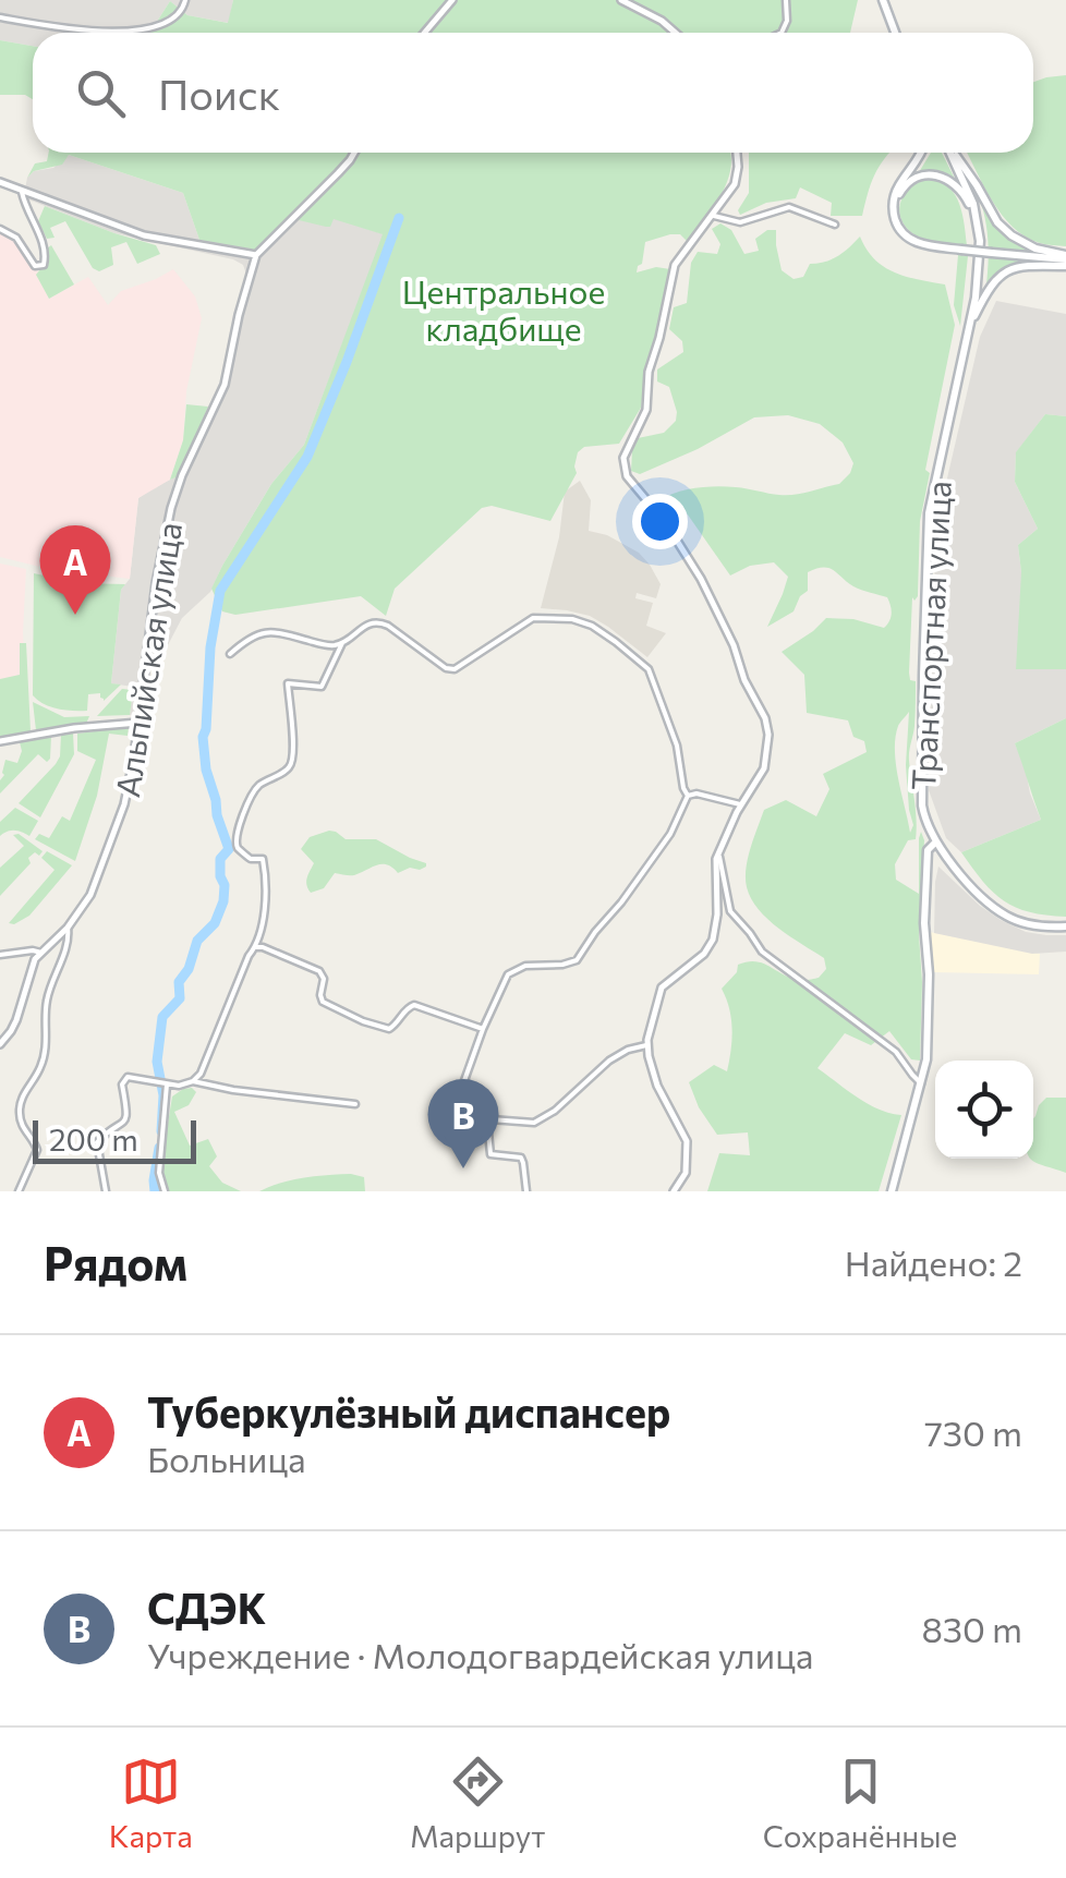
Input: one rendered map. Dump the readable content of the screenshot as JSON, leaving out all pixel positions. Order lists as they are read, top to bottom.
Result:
{
  "streets": {
    "main road": ["Транспортная улица"],
    "street": ["Альпийская улица"]
  },
  "parks": ["Центральное кладбище"],
  "scale_bar": "200 m",
  "page": {
    "search": "Поиск",
    "pins": ["A", "B"],
    "scale": "200 m",
    "heading": ["Рядом", "Найдено: 2"],
    "list": [
      {
        "mark": "A",
        "name": "Туберкулёзный диспансер",
        "note": "Больница",
        "value": "730 m"
      },
      {
        "mark": "B",
        "name": "СДЭК",
        "note": "Учреждение · Молодогвардейская улица",
        "value": "830 m"
      }
    ],
    "nav": ["Карта", "Маршрут", "Сохранённые"]
  }
}
